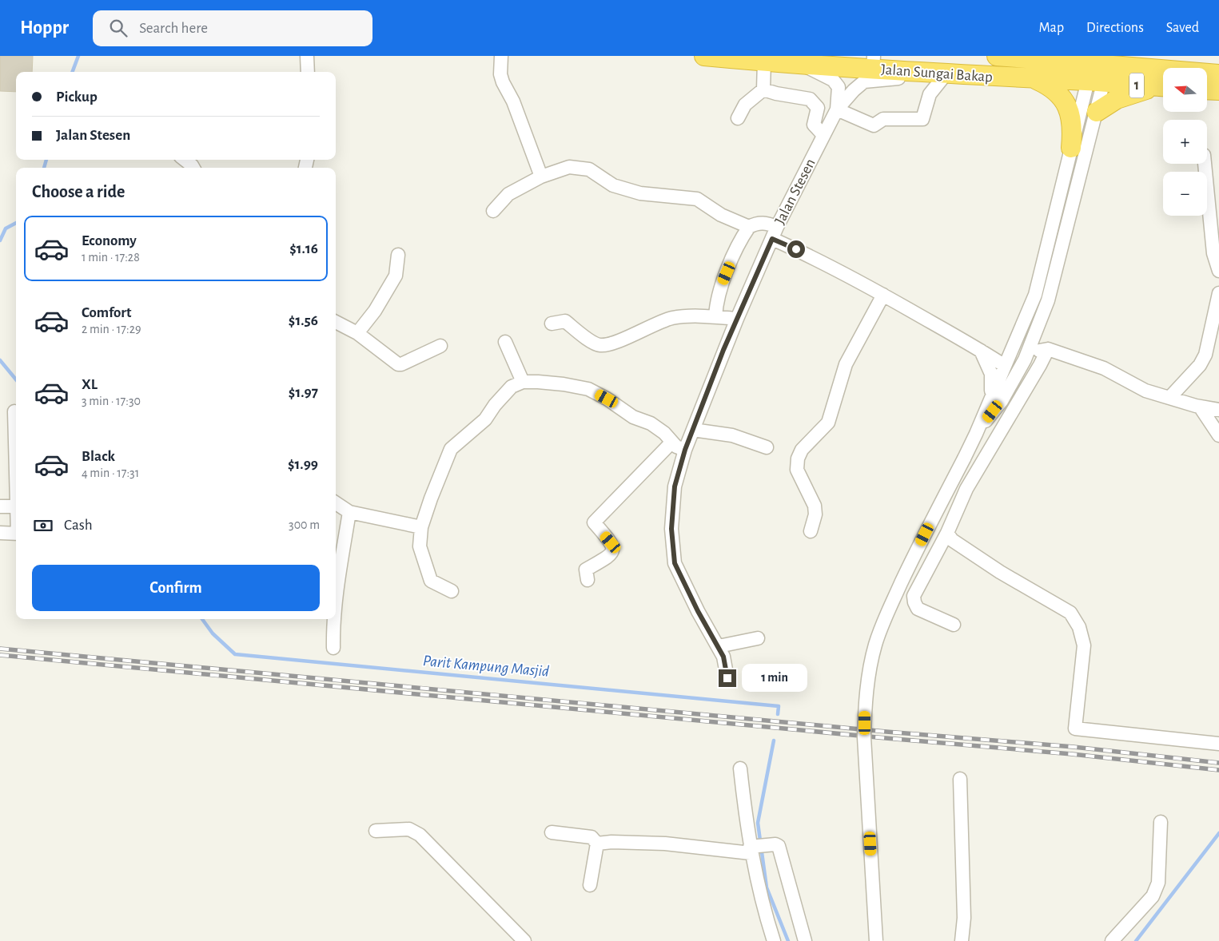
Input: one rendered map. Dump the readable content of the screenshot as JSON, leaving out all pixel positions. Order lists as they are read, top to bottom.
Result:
{
  "streets": {
    "highway": ["Jalan Sungai Bakap", "1"],
    "street": ["Jalan Stesen"]
  },
  "crossings": [
    ["Jalan Sungai Bakap", "Jalan Stesen"]
  ],
  "water": ["Parit Kampung Masjid"],
  "north": "left",
  "page": {
    "header": "Hoppr",
    "search": "Search here",
    "nav": ["Map", "Directions", "Saved"],
    "map_buttons": ["+", "−"],
    "banner": ["Pickup", "Jalan Stesen"],
    "heading": "Choose a ride",
    "list": [
      {
        "name": "Economy",
        "note": "1 min · 17:28",
        "value": "$1.16"
      },
      {
        "name": "Comfort",
        "note": "2 min · 17:29",
        "value": "$1.56"
      },
      {
        "name": "XL",
        "note": "3 min · 17:30",
        "value": "$1.97"
      },
      {
        "name": "Black",
        "note": "4 min · 17:31",
        "value": "$1.99"
      }
    ],
    "pay": ["Cash", "300 m"],
    "buttons": "Confirm",
    "bubble": "1 min"
  }
}
